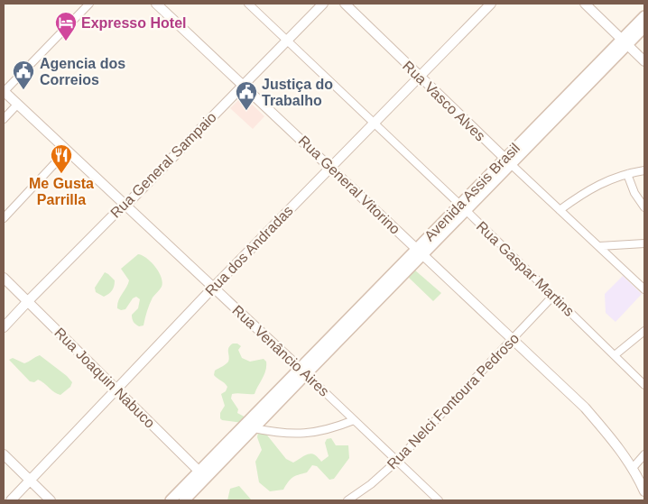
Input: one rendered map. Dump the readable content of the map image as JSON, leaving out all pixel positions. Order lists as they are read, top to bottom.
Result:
{
  "streets": {
    "main road": ["Avenida Assis Brasil"],
    "street": [
      "Rua Vasco Alves",
      "Rua General Sampaio",
      "Rua General Vitorino",
      "Rua dos Andradas",
      "Rua Gaspar Martins",
      "Rua Venâncio Aires",
      "Rua Joaquin Nabuco",
      "Rua Nelci Fontoura Pedroso"
    ]
  },
  "crossings": [
    ["Rua Vasco Alves", "Avenida Assis Brasil"],
    ["Rua Vasco Alves", "Rua dos Andradas"],
    ["Rua General Sampaio", "Rua General Vitorino"],
    ["Rua General Sampaio", "Rua Gaspar Martins"],
    ["Rua General Sampaio", "Rua Venâncio Aires"],
    ["Rua General Sampaio", "Rua Joaquin Nabuco"],
    ["Rua General Vitorino", "Avenida Assis Brasil"],
    ["Rua General Vitorino", "Rua dos Andradas"],
    ["Rua General Vitorino", "Rua Nelci Fontoura Pedroso"],
    ["Avenida Assis Brasil", "Rua Gaspar Martins"],
    ["Avenida Assis Brasil", "Rua Venâncio Aires"],
    ["Rua dos Andradas", "Rua Gaspar Martins"],
    ["Rua dos Andradas", "Rua Venâncio Aires"],
    ["Rua dos Andradas", "Rua Joaquin Nabuco"],
    ["Rua Gaspar Martins", "Rua Nelci Fontoura Pedroso"],
    ["Rua Venâncio Aires", "Rua Nelci Fontoura Pedroso"]
  ],
  "places": {
    "hotel": ["Expresso Hotel"],
    "public building": ["Agencia dos Correios", "Justiça do Trabalho"],
    "restaurant": ["Me Gusta Parrilla"]
  }
}
